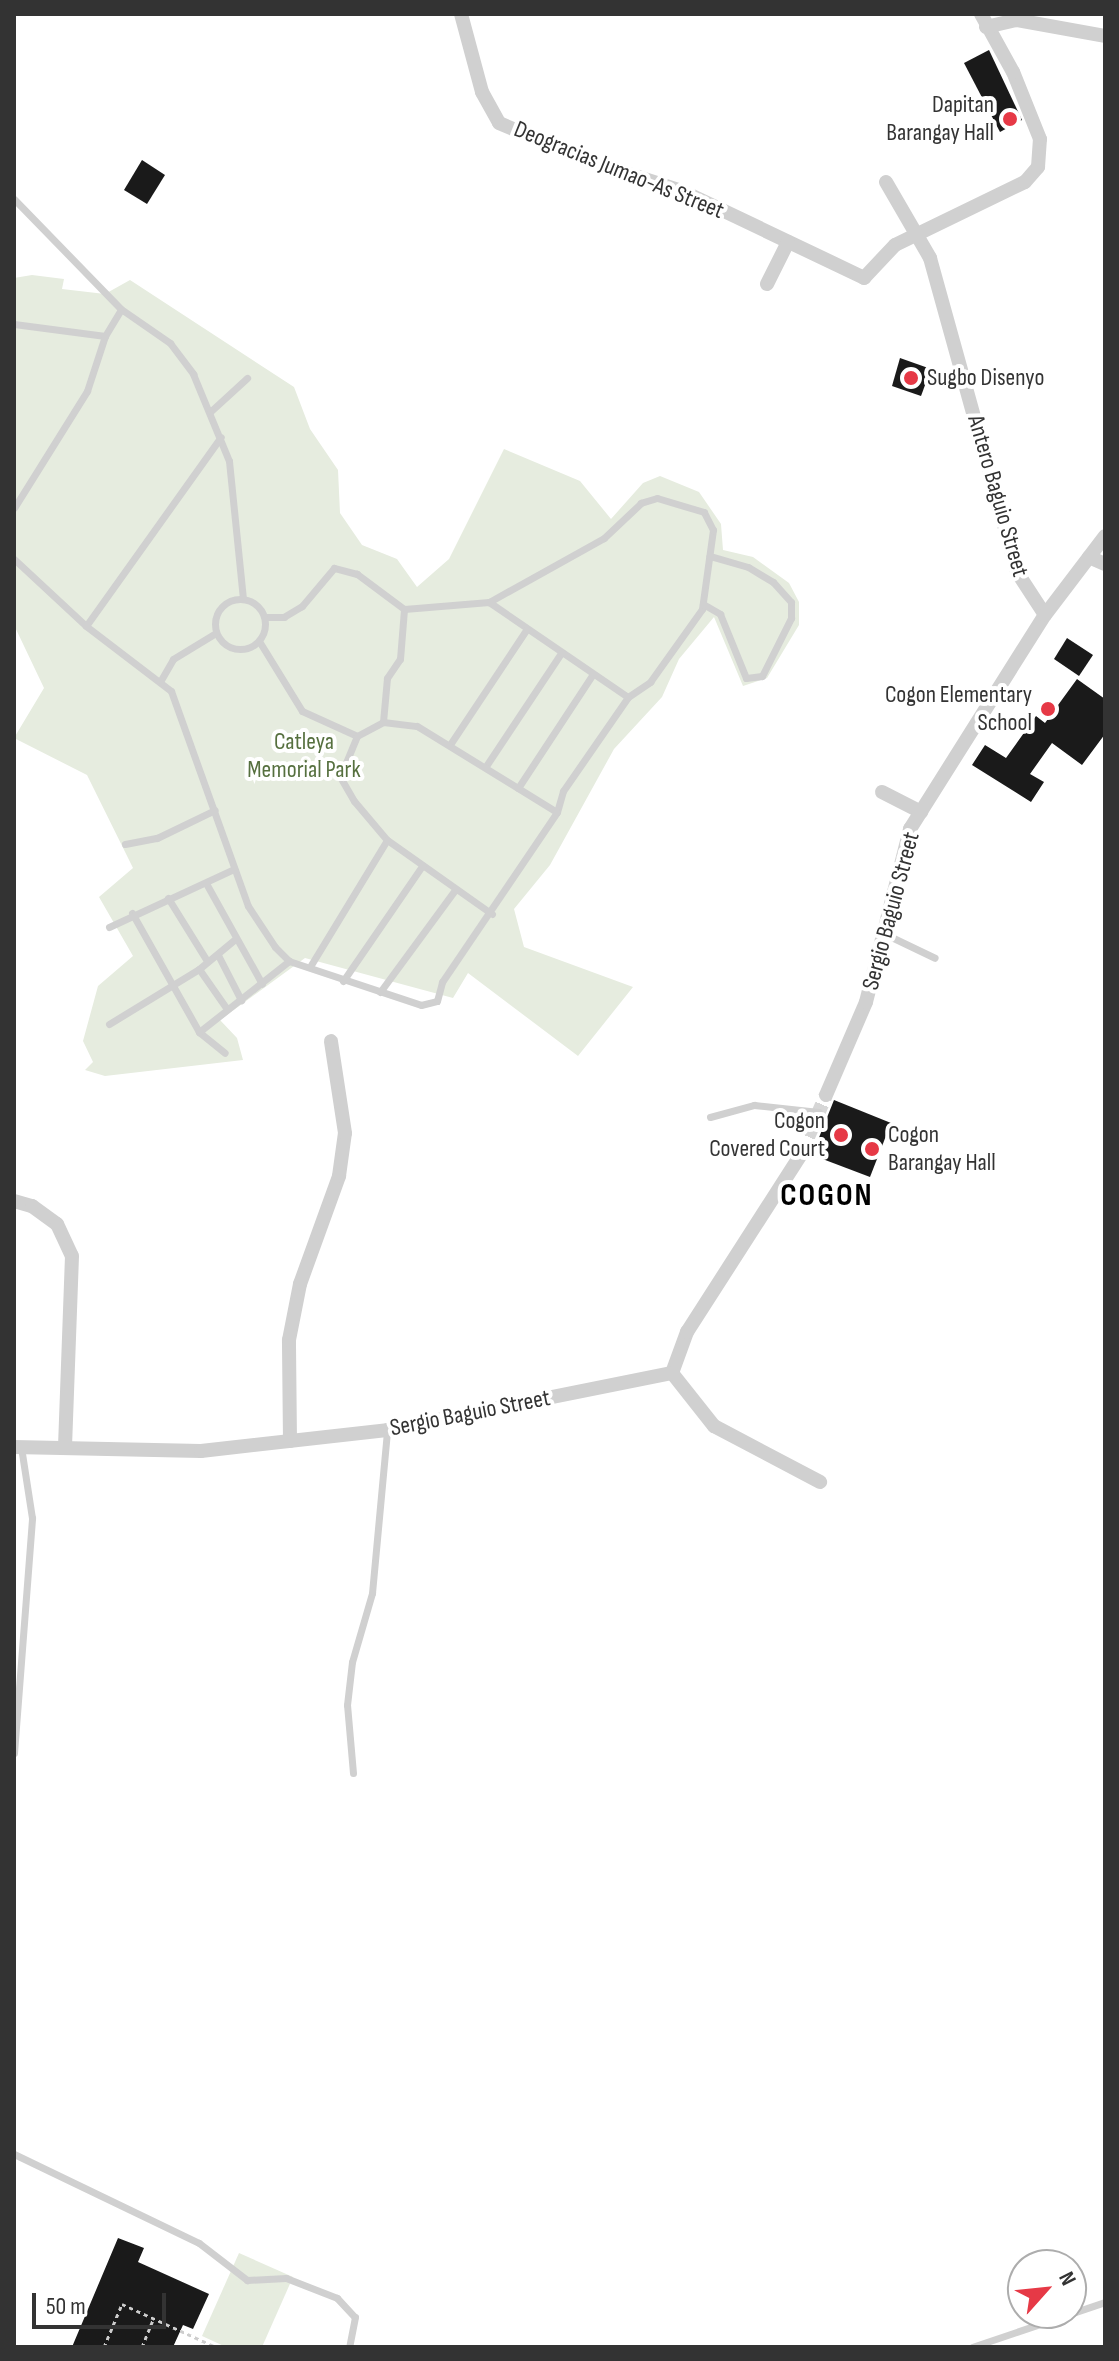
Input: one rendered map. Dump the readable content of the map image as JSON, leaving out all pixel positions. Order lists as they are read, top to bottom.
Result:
{
  "streets": {
    "street": ["Deogracias Jumao-As Street", "Antero Baguio Street", "Sergio Baguio Street"]
  },
  "crossings": [
    ["Deogracias Jumao-As Street", "Antero Baguio Street"],
    ["Antero Baguio Street", "Sergio Baguio Street"]
  ],
  "districts": ["COGON"],
  "parks": ["Catleya Memorial Park"],
  "places": [
    "Dapitan Barangay Hall",
    "Sugbo Disenyo",
    "Cogon Elementary School",
    "Cogon Covered Court",
    "Cogon Barangay Hall"
  ],
  "scale_bar": "50 m",
  "north": "top right"
}
